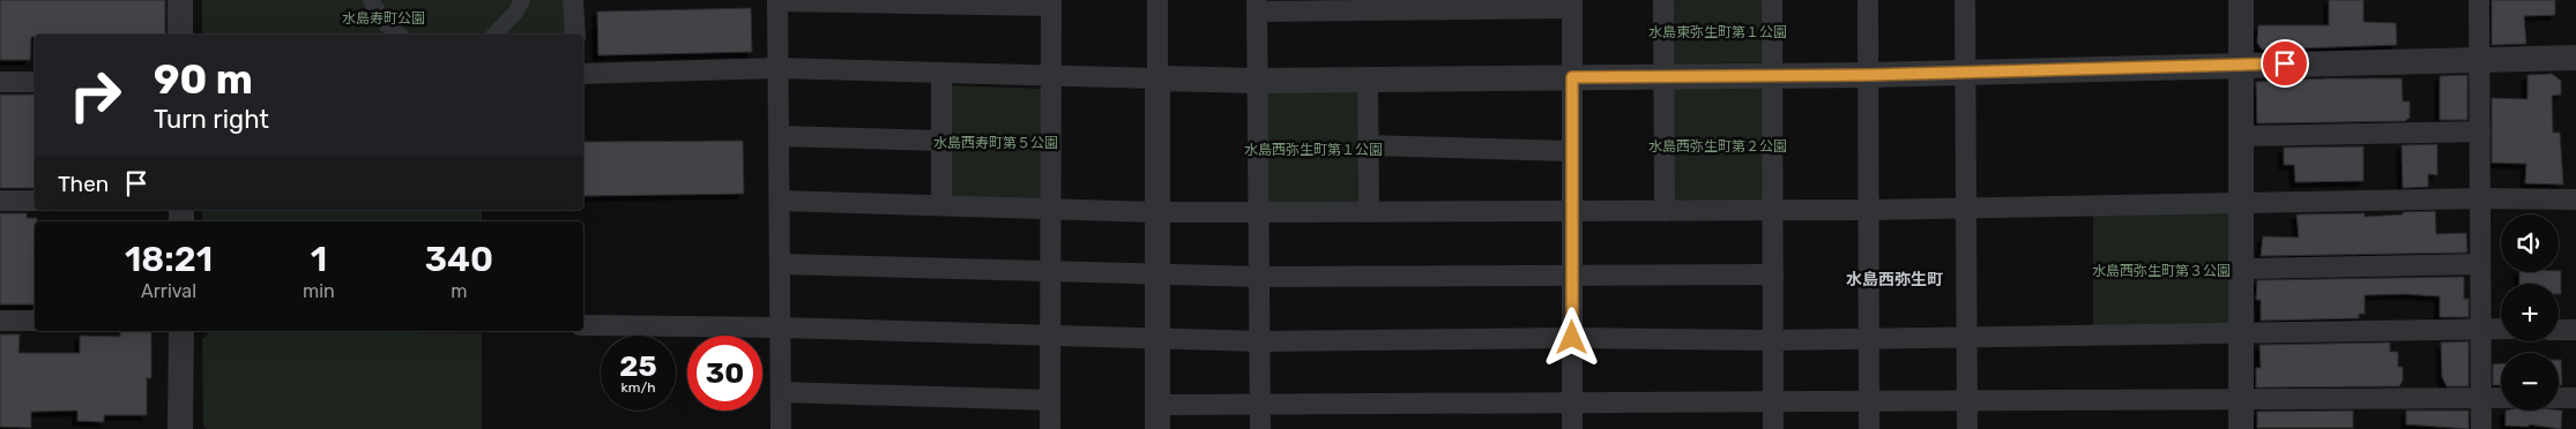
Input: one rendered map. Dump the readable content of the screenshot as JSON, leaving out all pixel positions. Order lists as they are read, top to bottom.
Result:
{
  "districts": ["水島西弥生町"],
  "parks": [
    "水島寿町公園",
    "水島東弥生町第１公園",
    "水島西寿町第５公園",
    "水島西弥生町第２公園",
    "水島西弥生町第１公園",
    "水島西弥生町第３公園"
  ],
  "page": {
    "turn": ["90 m", "Turn right"],
    "then": "Then",
    "map_buttons": ["+", "−"],
    "eta": [
      "18:21",
      "Arrival",
      "1",
      "min",
      "340",
      "m"
    ],
    "speed": "25 km/h",
    "limit": "30"
  }
}
